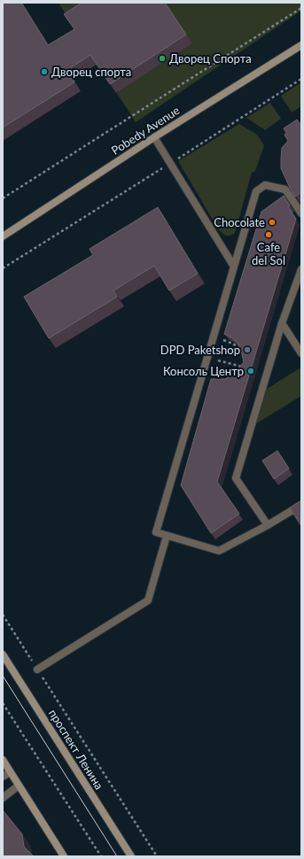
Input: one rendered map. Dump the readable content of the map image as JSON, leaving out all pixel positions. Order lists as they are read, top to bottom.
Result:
{
  "streets": {
    "street": ["Pobedy Avenue", "проспект Ленина"]
  },
  "places": [
    "Дворец Спорта",
    "Дворец спорта",
    "Chocolate",
    "Cafe del Sol",
    "DPD Paketshop",
    "Консоль Центр"
  ]
}
